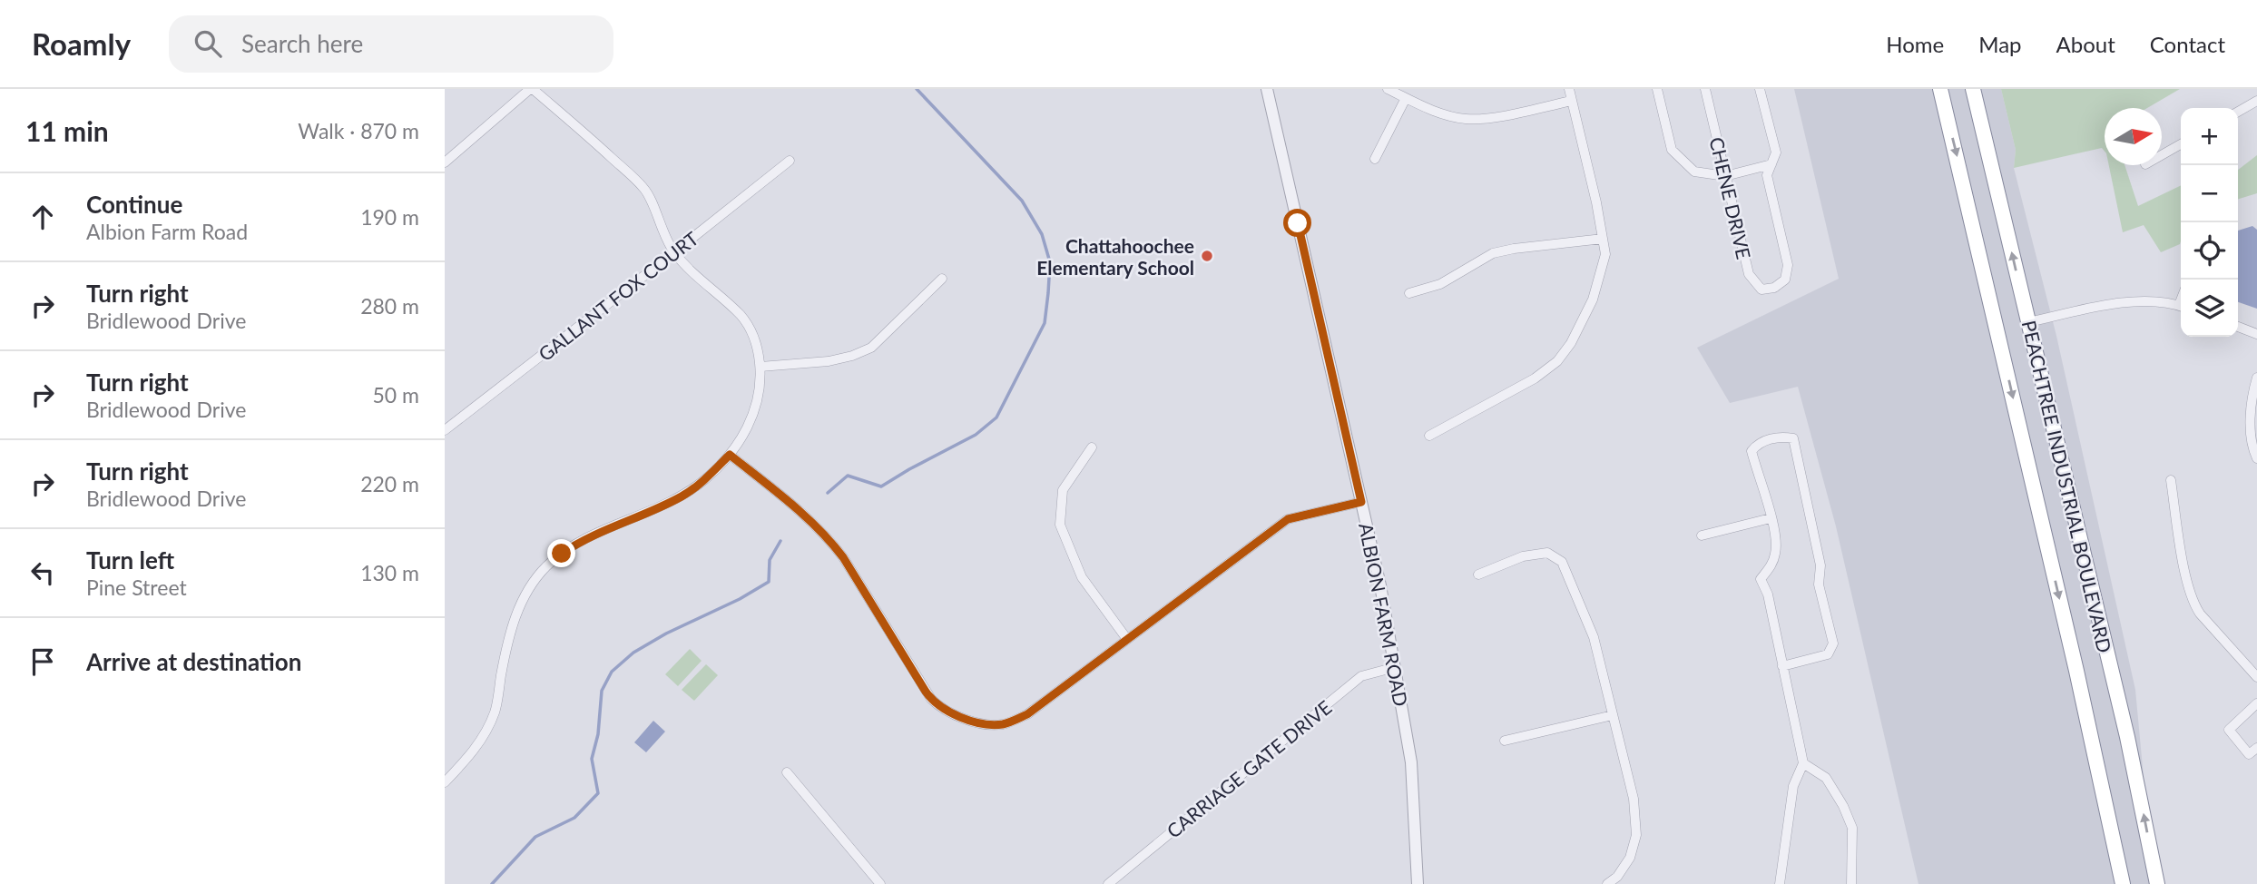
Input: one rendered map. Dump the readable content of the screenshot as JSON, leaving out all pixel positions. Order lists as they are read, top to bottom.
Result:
{
  "streets": {
    "highway": ["PEACHTREE INDUSTRIAL BOULEVARD"],
    "street": [
      "CHENE DRIVE",
      "GALLANT FOX COURT",
      "ALBION FARM ROAD",
      "CARRIAGE GATE DRIVE"
    ]
  },
  "crossings": [
    ["ALBION FARM ROAD", "CARRIAGE GATE DRIVE"]
  ],
  "places": ["Chattahoochee Elementary School"],
  "north": "right",
  "page": {
    "header": "Roamly",
    "search": "Search here",
    "nav": [
      "Home",
      "Map",
      "About",
      "Contact"
    ],
    "heading": ["11 min", "Walk · 870 m"],
    "map_buttons": ["+", "−"],
    "list": [
      ["Continue", "Albion Farm Road", "190 m"],
      ["Turn right", "Bridlewood Drive", "280 m"],
      ["Turn right", "Bridlewood Drive", "50 m"],
      ["Turn right", "Bridlewood Drive", "220 m"],
      ["Turn left", "Pine Street", "130 m"],
      "Arrive at destination"
    ]
  }
}
